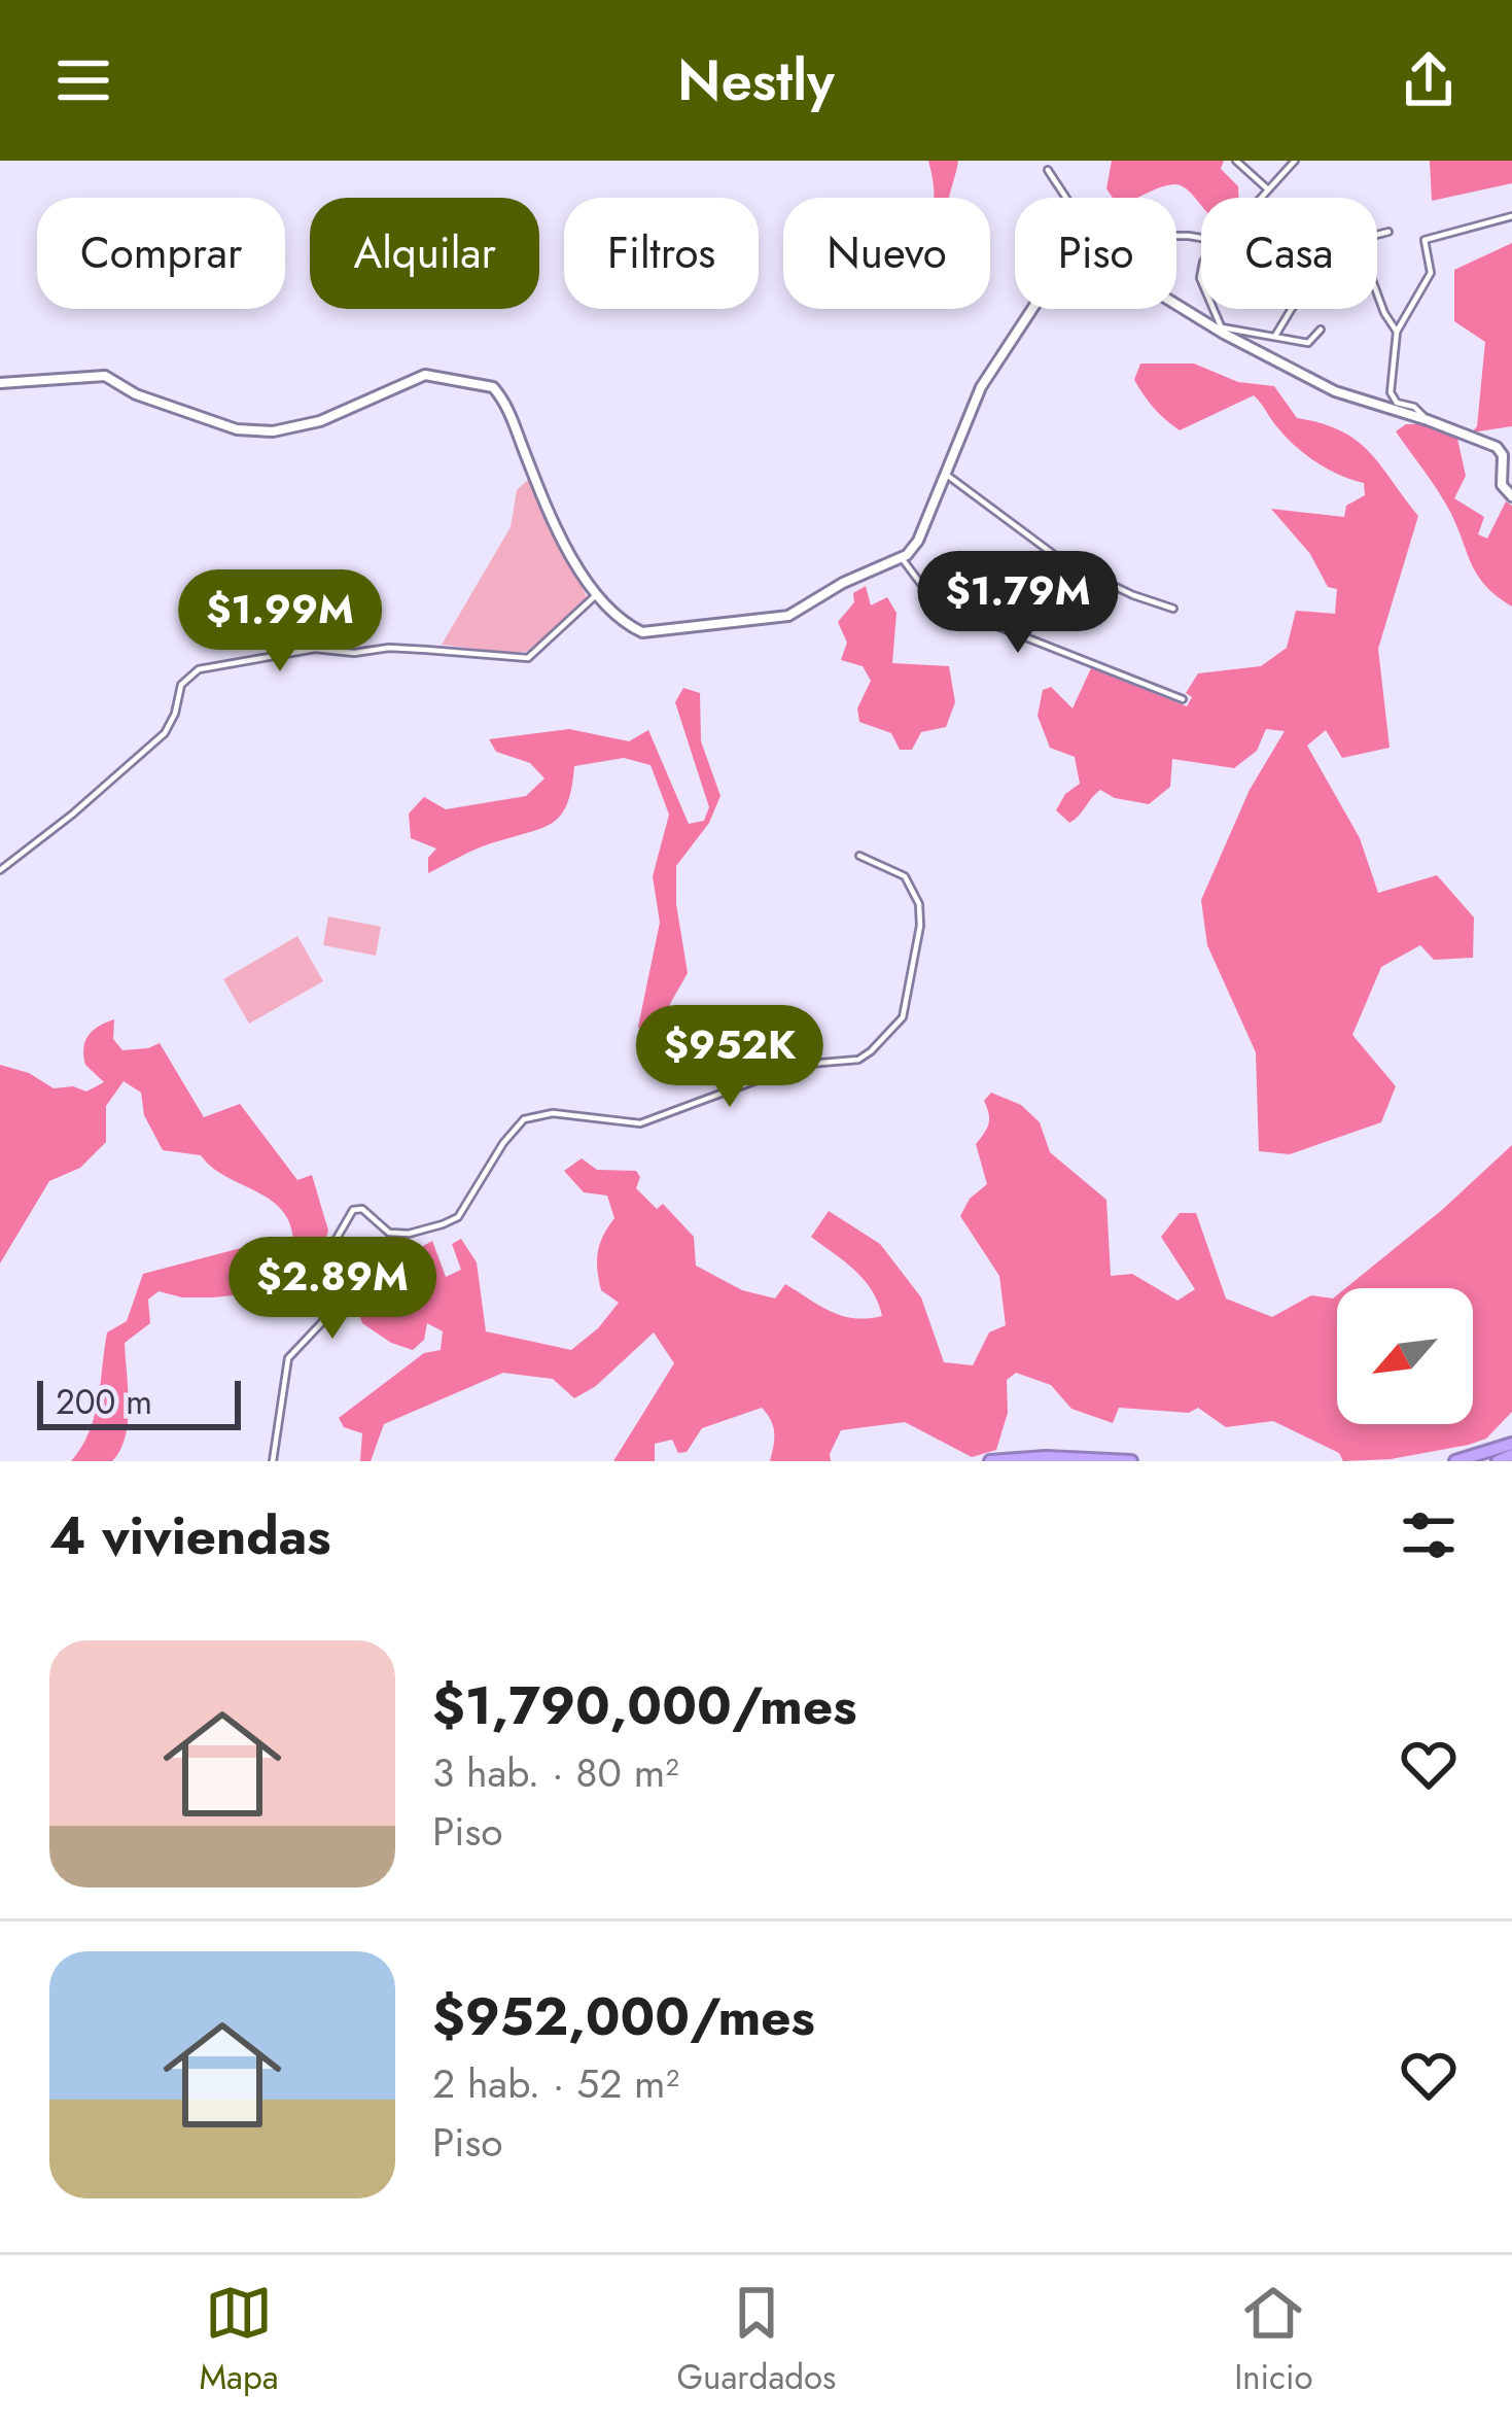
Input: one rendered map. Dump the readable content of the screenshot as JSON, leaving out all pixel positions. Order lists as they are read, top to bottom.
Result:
{
  "scale_bar": "200 m",
  "north": "bottom left",
  "page": {
    "header": "Nestly",
    "chip": [
      "Comprar",
      "Alquilar",
      "Filtros",
      "Nuevo",
      "Piso",
      "Casa"
    ],
    "price": [
      "$1.79M",
      "$1.99M",
      "$952K",
      "$2.89M"
    ],
    "scale": "200 m",
    "heading": "4 viviendas",
    "list": [
      {
        "name": "$1,790,000/mes",
        "note": "3 hab. · 80 m² · Piso"
      },
      {
        "name": "$952,000/mes",
        "note": "2 hab. · 52 m² · Piso"
      }
    ],
    "tabs": ["Mapa", "Guardados", "Inicio"]
  }
}
